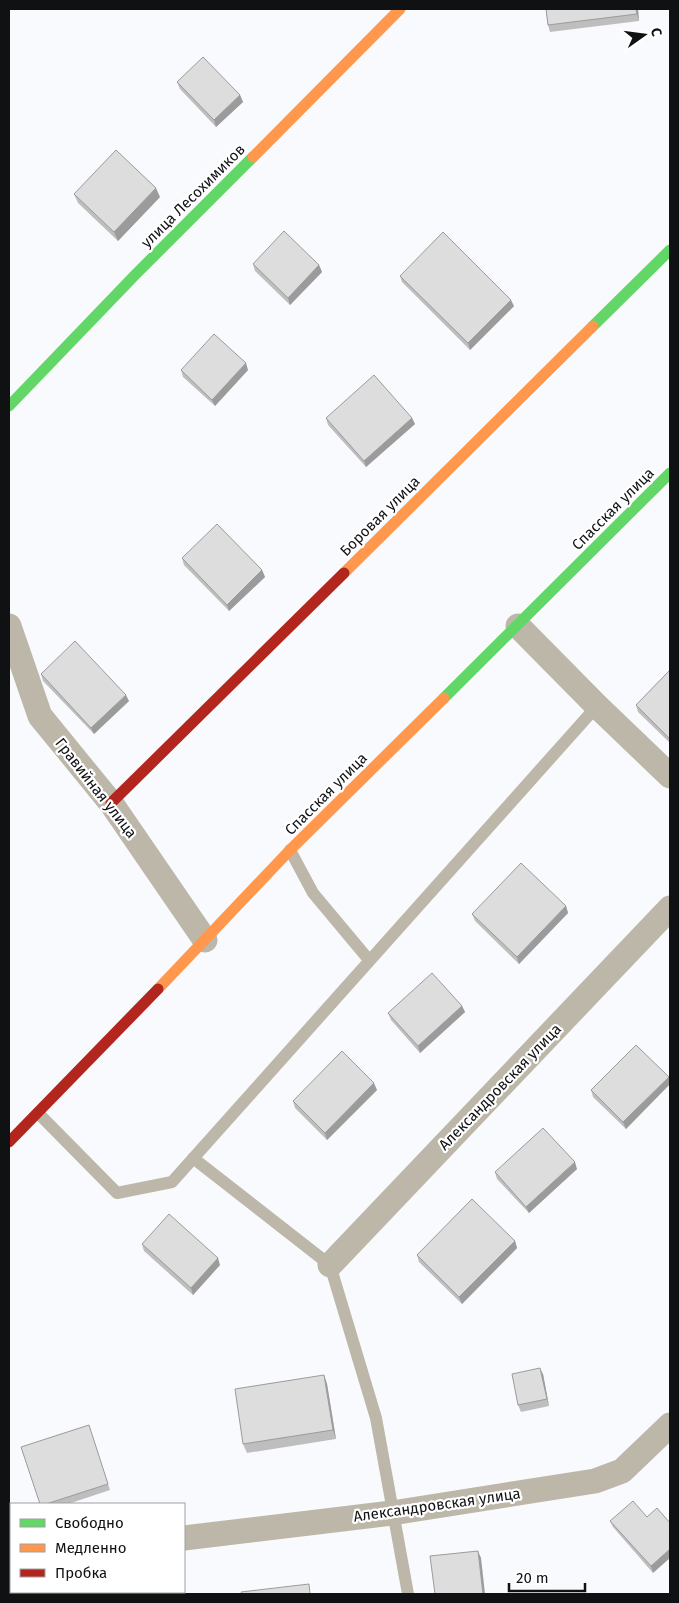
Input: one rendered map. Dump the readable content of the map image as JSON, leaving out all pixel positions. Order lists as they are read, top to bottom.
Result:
{
  "streets": {
    "street": [
      "улица Лесохимиков",
      "Спасская улица",
      "Боровая улица",
      "Гравийная улица",
      "Александровская улица"
    ]
  },
  "crossings": [
    ["Спасская улица", "Гравийная улица"],
    ["Боровая улица", "Гравийная улица"]
  ],
  "legend": ["Свободно", "Медленно", "Пробка"],
  "scale_bar": "20 m",
  "north": "right"
}
